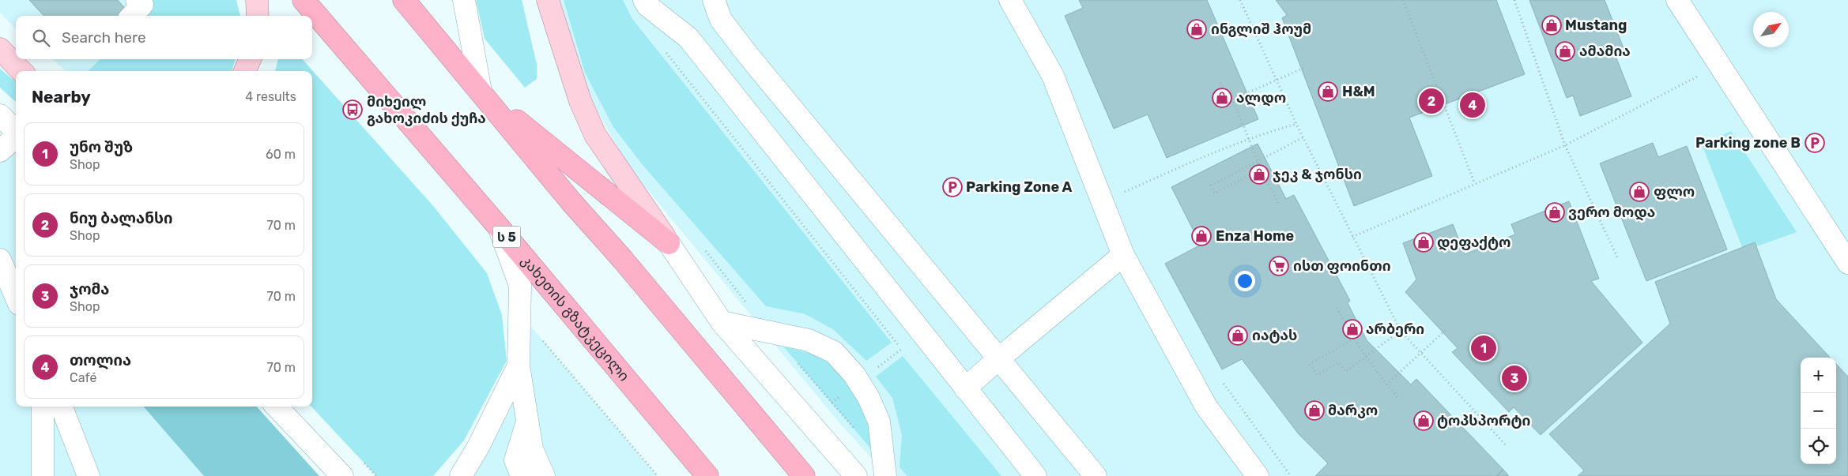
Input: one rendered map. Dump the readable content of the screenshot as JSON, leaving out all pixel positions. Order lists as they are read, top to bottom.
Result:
{
  "streets": {
    "highway": ["ს 5", "კახეთის გზატკეცილი"]
  },
  "places": {
    "shop": [
      "Mustang",
      "ინგლიშ ჰოუმ",
      "ამამია",
      "H&M",
      "ალდო",
      "ჯეკ & ჯონსი",
      "ფლო",
      "ვერო მოდა",
      "Enza Home",
      "დეფაქტო",
      "არბერი",
      "იატას",
      "მარკო",
      "ტოპსპორტი"
    ],
    "bus stop": ["მიხეილ გახოკიძის ქუჩა"],
    "parking": ["Parking zone B", "Parking Zone A"],
    "supermarket": ["ისთ ფოინთი"]
  },
  "north": "top right",
  "page": {
    "search": "Search here",
    "heading": ["Nearby", "4 results"],
    "pins": [
      "2",
      "4",
      "1",
      "3"
    ],
    "list": [
      {
        "mark": "1",
        "name": "უნო შუზ",
        "note": "Shop",
        "value": "60 m"
      },
      {
        "mark": "2",
        "name": "ნიუ ბალანსი",
        "note": "Shop",
        "value": "70 m"
      },
      {
        "mark": "3",
        "name": "ჯომა",
        "note": "Shop",
        "value": "70 m"
      },
      {
        "mark": "4",
        "name": "თოლია",
        "note": "Café",
        "value": "70 m"
      }
    ],
    "map_buttons": ["+", "−"]
  }
}
